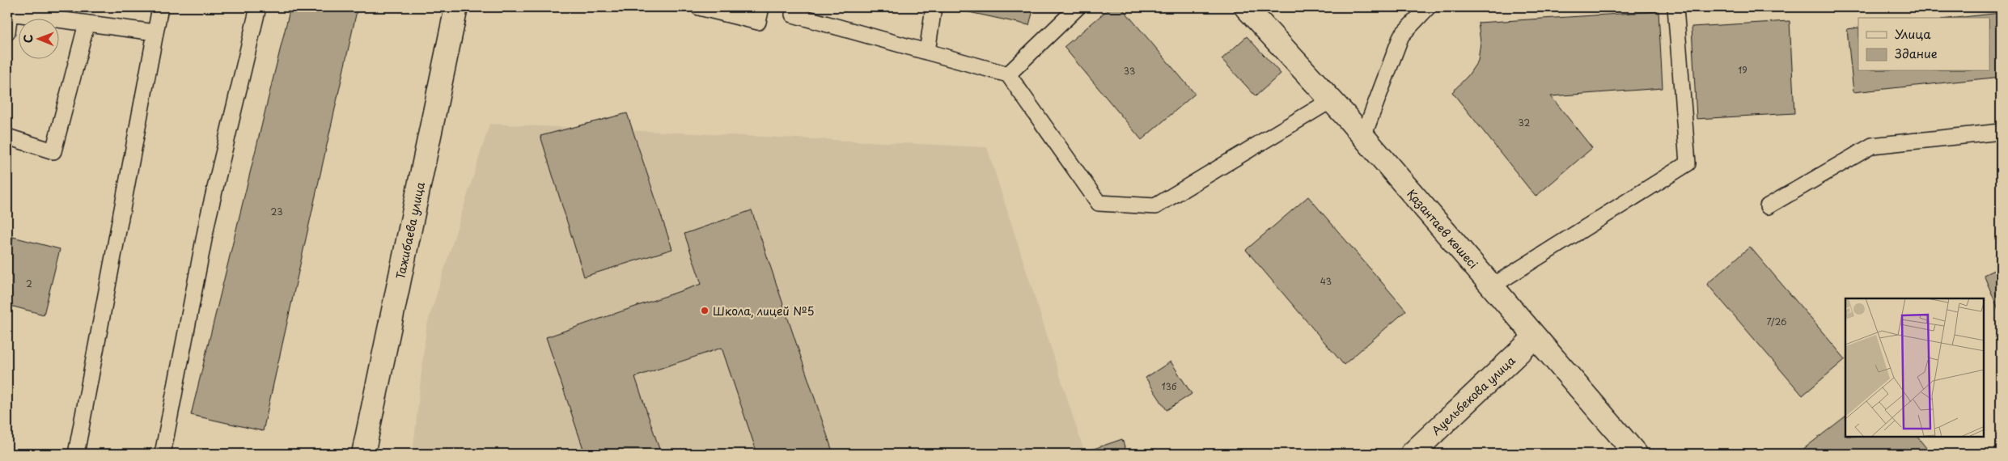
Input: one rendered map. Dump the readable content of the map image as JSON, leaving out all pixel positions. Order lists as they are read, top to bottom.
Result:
{
  "streets": {
    "street": ["Қазантаев көшесі", "Тажибаева улица", "Ауельбекова улица"]
  },
  "crossings": [
    ["Қазантаев көшесі", "Ауельбекова улица"]
  ],
  "places": ["Школа, лицей №5"],
  "house_numbers": [
    "19",
    "33",
    "32",
    "23",
    "43",
    "2",
    "7/26",
    "13б"
  ],
  "legend": ["Улица", "Здание"],
  "north": "left"
}
